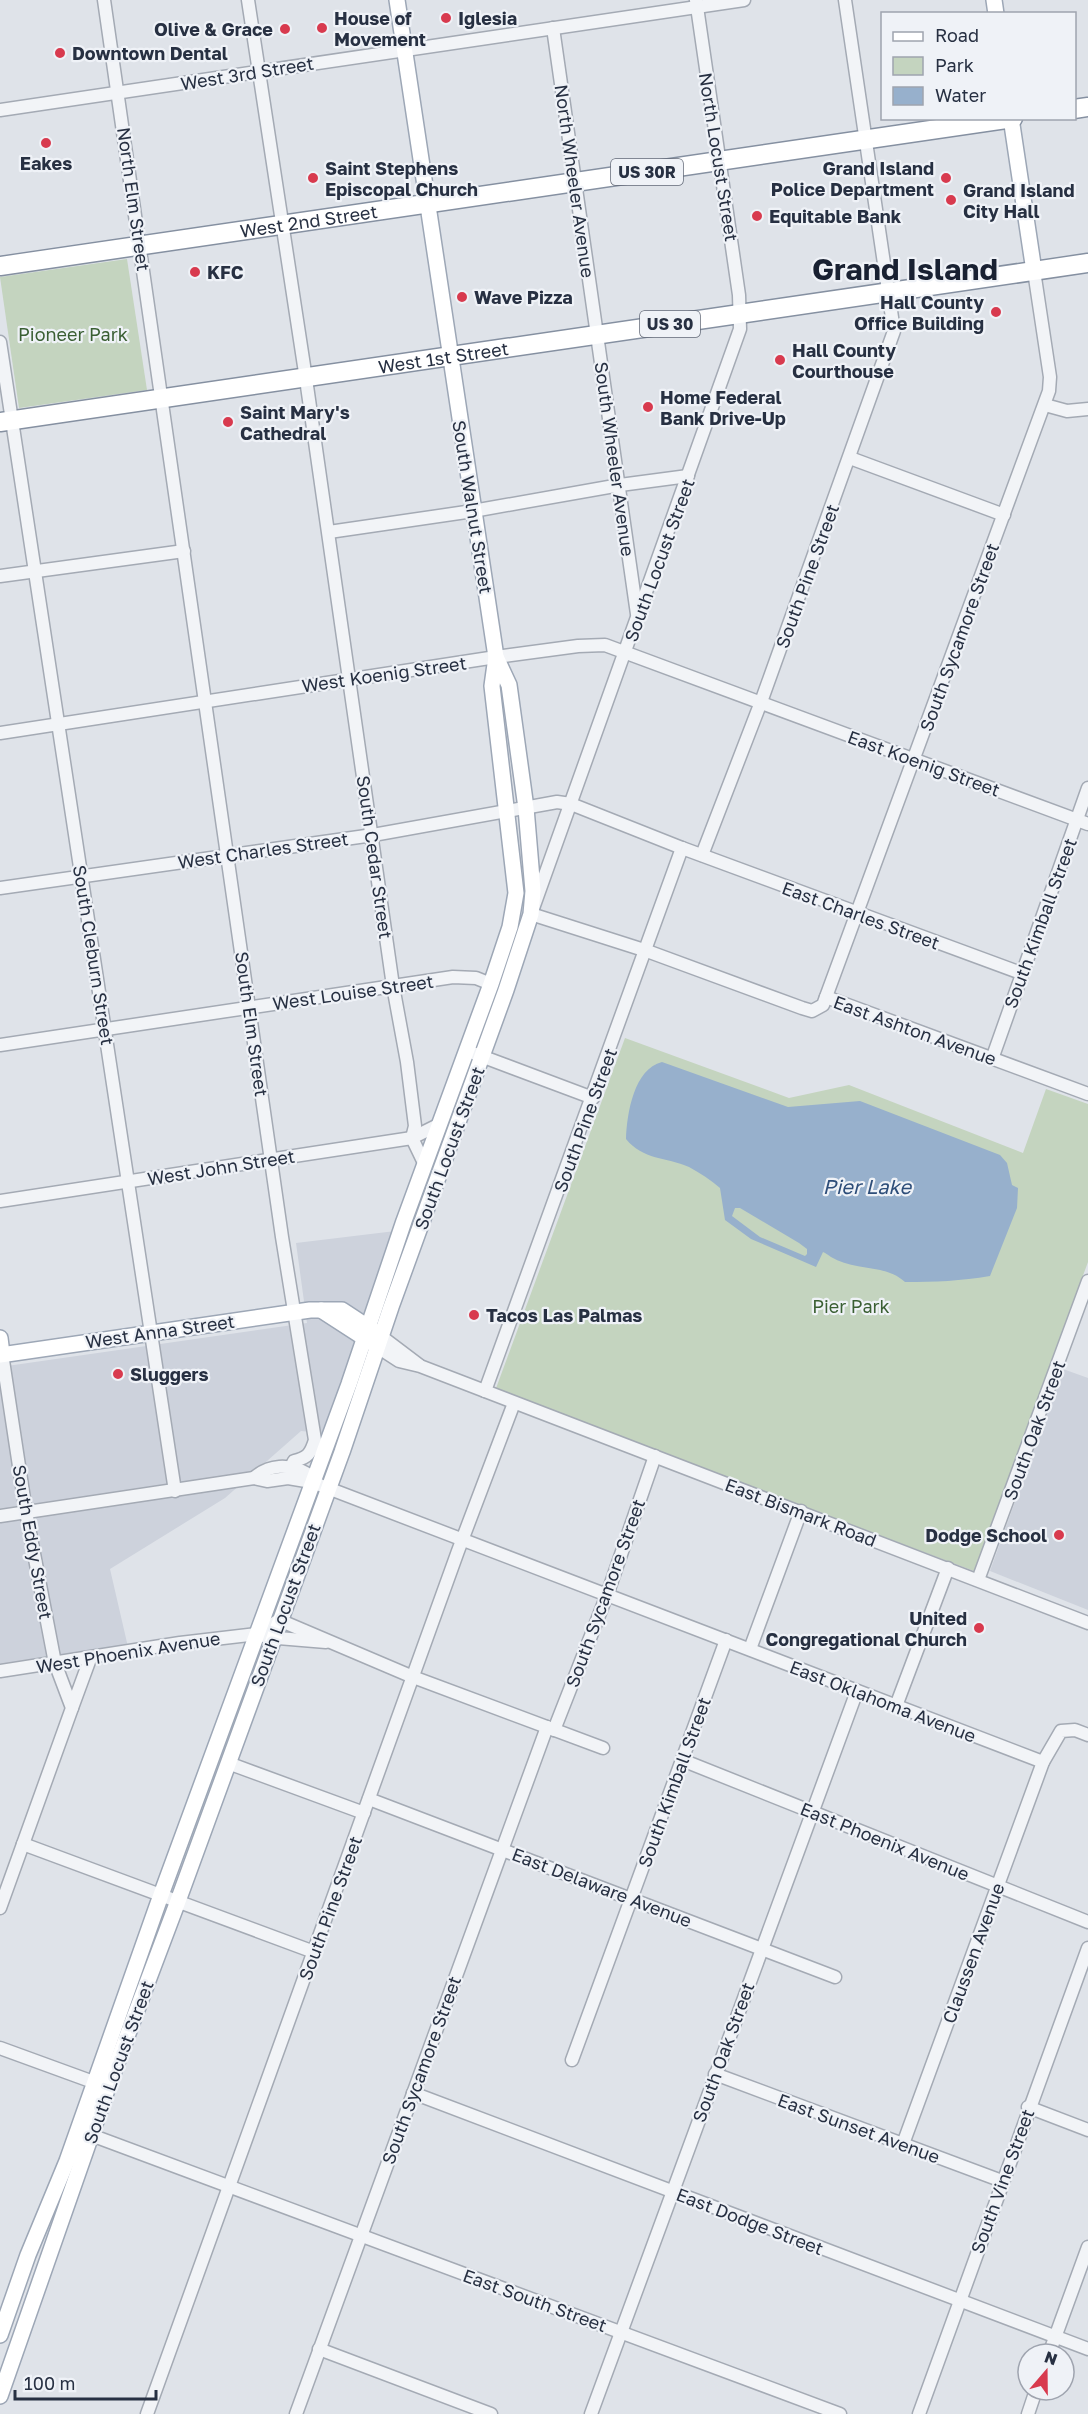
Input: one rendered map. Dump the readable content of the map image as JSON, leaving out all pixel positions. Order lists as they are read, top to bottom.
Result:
{
  "streets": {
    "highway": [
      "US 30R",
      "West 2nd Street",
      "US 30",
      "West 1st Street"
    ],
    "main road": [
      "South Walnut Street",
      "South Locust Street",
      "West Anna Street",
      "South Eddy Street"
    ],
    "street": [
      "West 3rd Street",
      "North Locust Street",
      "North Wheeler Avenue",
      "North Elm Street",
      "South Wheeler Avenue",
      "South Pine Street",
      "South Sycamore Street",
      "West Koenig Street",
      "East Koenig Street",
      "West Charles Street",
      "South Cedar Street",
      "East Charles Street",
      "South Kimball Street",
      "South Cleburn Street",
      "West Louise Street",
      "South Elm Street",
      "East Ashton Avenue",
      "West John Street",
      "South Oak Street",
      "East Bismark Road",
      "West Phoenix Avenue",
      "East Oklahoma Avenue",
      "East Phoenix Avenue",
      "East Delaware Avenue",
      "Claussen Avenue",
      "East Sunset Avenue",
      "South Vine Street",
      "East Dodge Street",
      "East South Street"
    ]
  },
  "crossings": [
    ["West 3rd Street", "North Locust Street"],
    ["West 3rd Street", "North Wheeler Avenue"],
    ["West 3rd Street", "North Elm Street"],
    ["West 3rd Street", "South Walnut Street"],
    ["North Locust Street", "West 2nd Street"],
    ["North Locust Street", "West 1st Street"],
    ["North Locust Street", "South Locust Street"],
    ["US 30R", "West 2nd Street"],
    ["US 30R", "South Pine Street"],
    ["North Wheeler Avenue", "West 2nd Street"],
    ["North Wheeler Avenue", "West 1st Street"],
    ["North Wheeler Avenue", "South Wheeler Avenue"],
    ["North Elm Street", "West 2nd Street"],
    ["North Elm Street", "West 1st Street"],
    ["West 2nd Street", "South Walnut Street"],
    ["West 2nd Street", "South Pine Street"],
    ["US 30", "West 1st Street"],
    ["US 30", "South Pine Street"],
    ["US 30", "South Sycamore Street"],
    ["West 1st Street", "South Wheeler Avenue"],
    ["West 1st Street", "South Walnut Street"],
    ["West 1st Street", "South Locust Street"],
    ["West 1st Street", "South Pine Street"],
    ["West 1st Street", "South Cleburn Street"],
    ["South Wheeler Avenue", "South Locust Street"],
    ["South Walnut Street", "South Locust Street"],
    ["South Walnut Street", "West Koenig Street"],
    ["South Walnut Street", "West Charles Street"],
    ["South Locust Street", "West Koenig Street"],
    ["South Locust Street", "West Charles Street"],
    ["South Locust Street", "South Cedar Street"],
    ["South Locust Street", "West Louise Street"],
    ["South Locust Street", "West John Street"],
    ["South Locust Street", "West Anna Street"],
    ["South Locust Street", "East Bismark Road"],
    ["South Locust Street", "West Phoenix Avenue"],
    ["South Locust Street", "East Oklahoma Avenue"],
    ["South Locust Street", "East South Street"],
    ["South Pine Street", "West Koenig Street"],
    ["South Pine Street", "East Koenig Street"],
    ["South Pine Street", "East Charles Street"],
    ["South Pine Street", "East Ashton Avenue"],
    ["South Pine Street", "East Bismark Road"],
    ["South Pine Street", "West Phoenix Avenue"],
    ["South Pine Street", "East Oklahoma Avenue"],
    ["South Pine Street", "East Delaware Avenue"],
    ["South Pine Street", "East South Street"],
    ["South Sycamore Street", "East Koenig Street"],
    ["South Sycamore Street", "East Charles Street"],
    ["South Sycamore Street", "East Ashton Avenue"],
    ["South Sycamore Street", "East Bismark Road"],
    ["South Sycamore Street", "East Oklahoma Avenue"],
    ["South Sycamore Street", "East Delaware Avenue"],
    ["South Sycamore Street", "East Dodge Street"],
    ["South Sycamore Street", "East South Street"],
    ["West Koenig Street", "East Koenig Street"],
    ["West Koenig Street", "South Cedar Street"],
    ["West Koenig Street", "South Cleburn Street"],
    ["West Koenig Street", "South Elm Street"],
    ["East Koenig Street", "South Kimball Street"],
    ["West Charles Street", "South Cedar Street"],
    ["West Charles Street", "South Cleburn Street"],
    ["West Charles Street", "South Elm Street"],
    ["South Cedar Street", "West Louise Street"],
    ["South Cedar Street", "West John Street"],
    ["East Charles Street", "South Kimball Street"],
    ["South Kimball Street", "East Ashton Avenue"],
    ["South Kimball Street", "East Oklahoma Avenue"],
    ["South Kimball Street", "East Phoenix Avenue"],
    ["South Kimball Street", "East Delaware Avenue"],
    ["South Cleburn Street", "West Louise Street"],
    ["South Cleburn Street", "West John Street"],
    ["South Cleburn Street", "West Anna Street"],
    ["West Louise Street", "South Elm Street"],
    ["South Elm Street", "West John Street"],
    ["South Elm Street", "West Anna Street"],
    ["West Anna Street", "East Bismark Road"],
    ["West Anna Street", "South Eddy Street"],
    ["South Oak Street", "East Bismark Road"],
    ["South Oak Street", "East Oklahoma Avenue"],
    ["South Oak Street", "East Phoenix Avenue"],
    ["South Oak Street", "East Delaware Avenue"],
    ["South Oak Street", "East Sunset Avenue"],
    ["South Oak Street", "East Dodge Street"],
    ["South Oak Street", "East South Street"],
    ["South Eddy Street", "West Phoenix Avenue"],
    ["East Oklahoma Avenue", "Claussen Avenue"],
    ["East Phoenix Avenue", "Claussen Avenue"],
    ["Claussen Avenue", "East Sunset Avenue"],
    ["East Sunset Avenue", "South Vine Street"],
    ["South Vine Street", "East Dodge Street"]
  ],
  "districts": ["Grand Island"],
  "water": ["Pier Lake"],
  "parks": ["Pioneer Park", "Pier Park"],
  "places": [
    "Iglesia",
    "House of Movement",
    "Olive & Grace",
    "Downtown Dental",
    "Eakes",
    "Saint Stephens Episcopal Church",
    "Grand Island Police Department",
    "Grand Island City Hall",
    "Equitable Bank",
    "KFC",
    "Wave Pizza",
    "Hall County Office Building",
    "Hall County Courthouse",
    "Home Federal Bank Drive-Up",
    "Saint Mary's Cathedral",
    "Tacos Las Palmas",
    "Sluggers",
    "Dodge School",
    "United Congregational Church"
  ],
  "legend": ["Road", "Park", "Water"],
  "scale_bar": "100 m",
  "north": "top"
}
